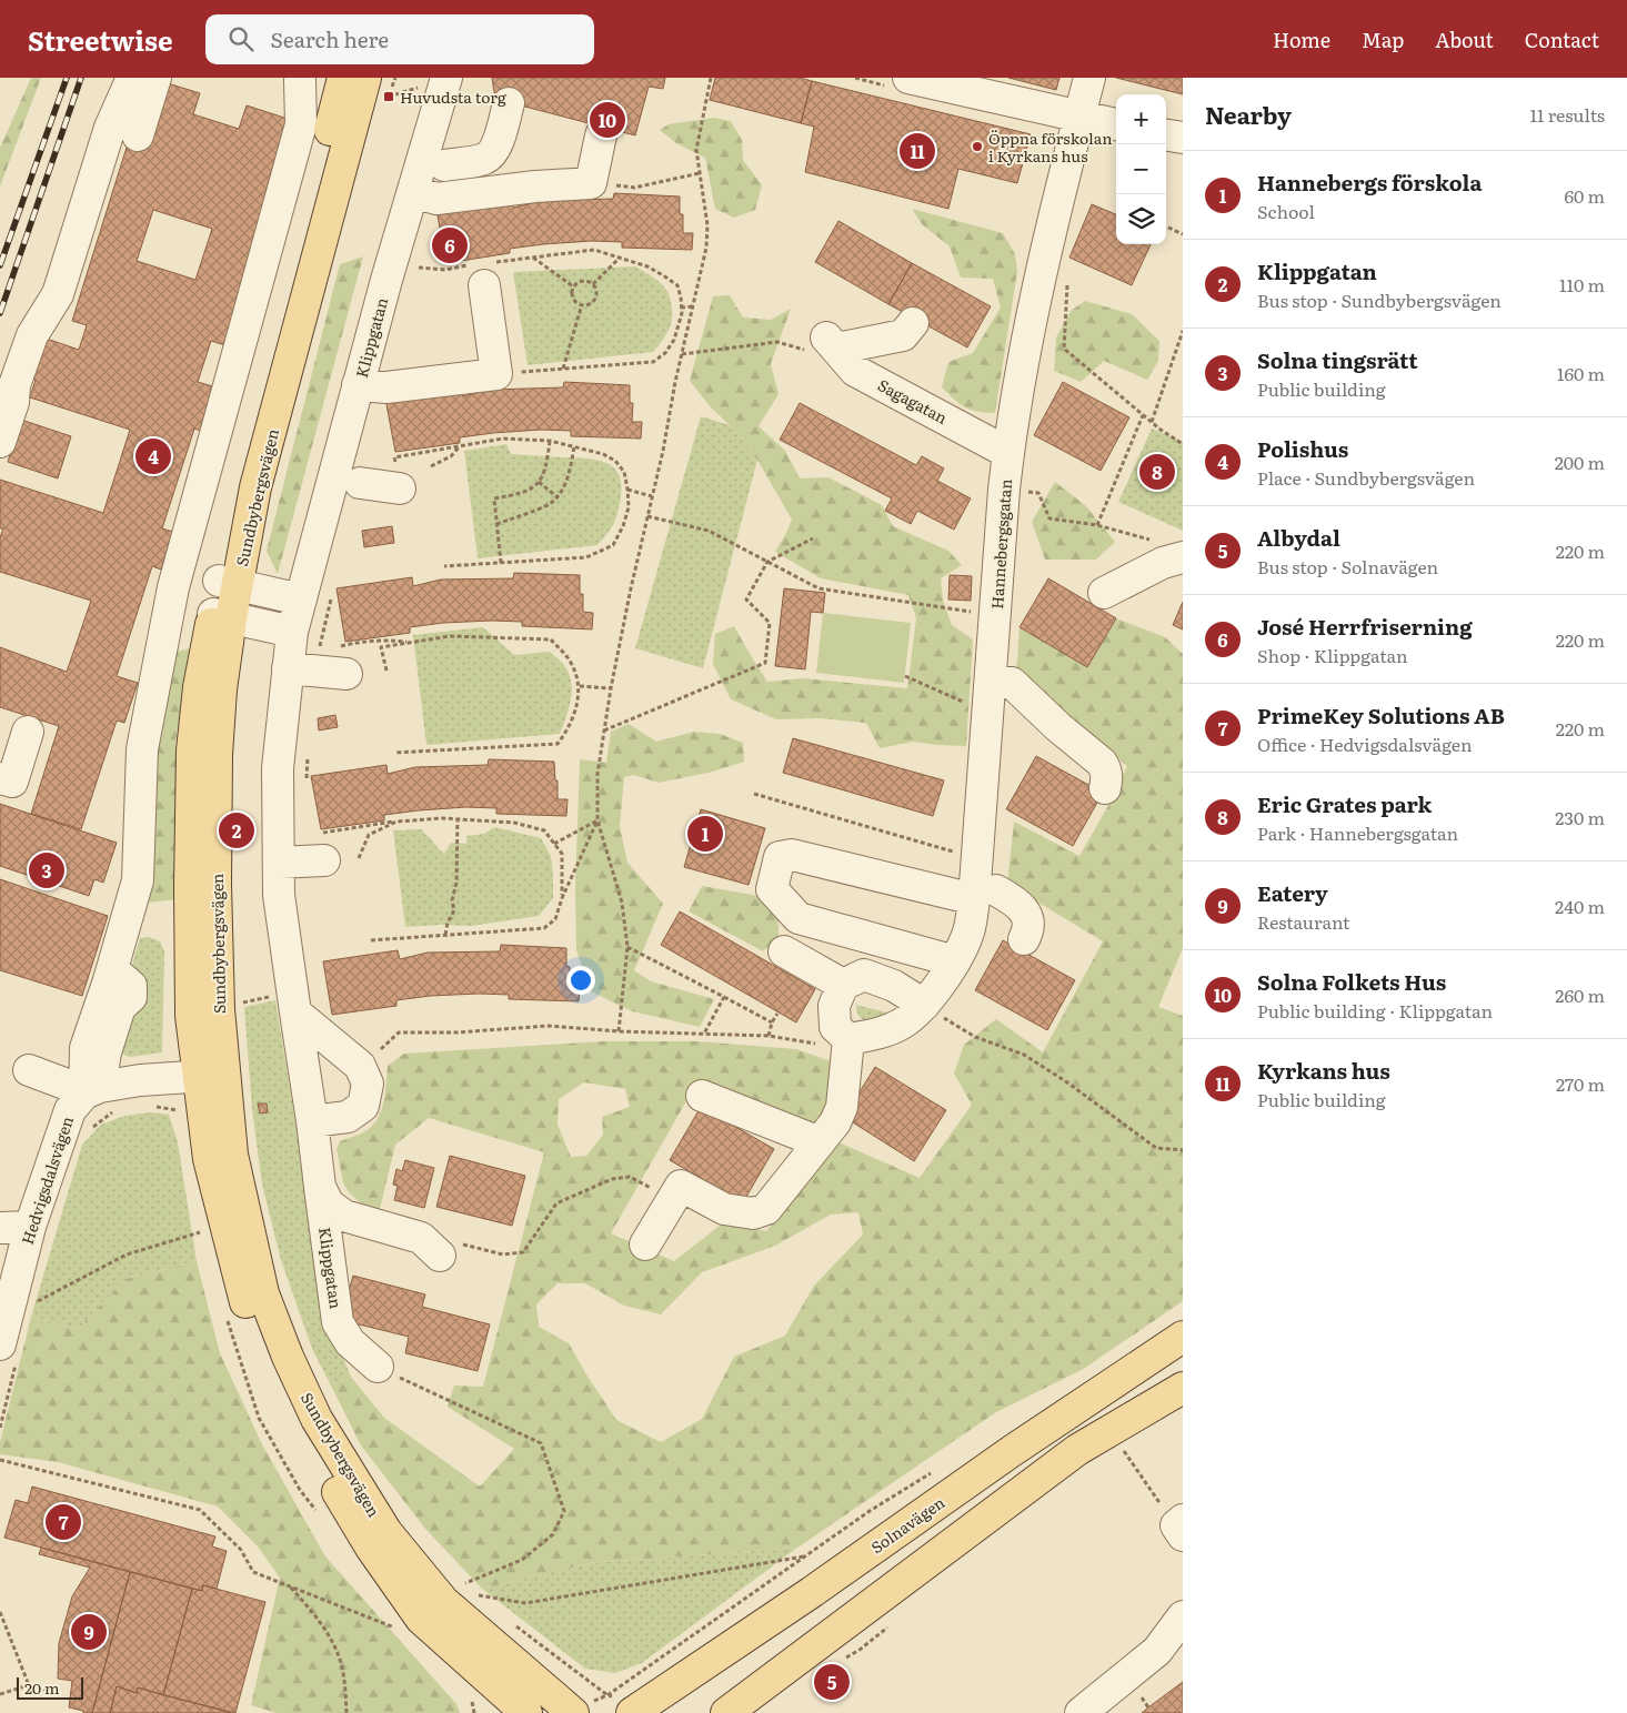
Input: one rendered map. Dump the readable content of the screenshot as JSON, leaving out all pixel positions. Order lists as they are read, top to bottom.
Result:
{
  "streets": {
    "main road": ["Sundbybergsvägen", "Solnavägen"],
    "street": [
      "Klippgatan",
      "Sagagatan",
      "Hannebergsgatan",
      "Hedvigsdalsvägen"
    ]
  },
  "crossings": [
    ["Sagagatan", "Hannebergsgatan"]
  ],
  "places": {
    "transit": ["Huvudsta torg"],
    "other": ["Öppna förskolan i Kyrkans hus"]
  },
  "scale_bar": "20 m",
  "page": {
    "header": "Streetwise",
    "search": "Search here",
    "nav": [
      "Home",
      "Map",
      "About",
      "Contact"
    ],
    "heading": ["Nearby", "11 results"],
    "map_buttons": ["+", "−"],
    "pins": [
      "10",
      "11",
      "6",
      "4",
      "8",
      "2",
      "1",
      "3",
      "7",
      "9",
      "5"
    ],
    "list": [
      {
        "mark": "1",
        "name": "Hannebergs förskola",
        "note": "School",
        "value": "60 m"
      },
      {
        "mark": "2",
        "name": "Klippgatan",
        "note": "Bus stop · Sundbybergsvägen",
        "value": "110 m"
      },
      {
        "mark": "3",
        "name": "Solna tingsrätt",
        "note": "Public building",
        "value": "160 m"
      },
      {
        "mark": "4",
        "name": "Polishus",
        "note": "Place · Sundbybergsvägen",
        "value": "200 m"
      },
      {
        "mark": "5",
        "name": "Albydal",
        "note": "Bus stop · Solnavägen",
        "value": "220 m"
      },
      {
        "mark": "6",
        "name": "José Herrfriserning",
        "note": "Shop · Klippgatan",
        "value": "220 m"
      },
      {
        "mark": "7",
        "name": "PrimeKey Solutions AB",
        "note": "Office · Hedvigsdalsvägen",
        "value": "220 m"
      },
      {
        "mark": "8",
        "name": "Eric Grates park",
        "note": "Park · Hannebergsgatan",
        "value": "230 m"
      },
      {
        "mark": "9",
        "name": "Eatery",
        "note": "Restaurant",
        "value": "240 m"
      },
      {
        "mark": "10",
        "name": "Solna Folkets Hus",
        "note": "Public building · Klippgatan",
        "value": "260 m"
      },
      {
        "mark": "11",
        "name": "Kyrkans hus",
        "note": "Public building",
        "value": "270 m"
      }
    ],
    "scale": "20 m"
  }
}
